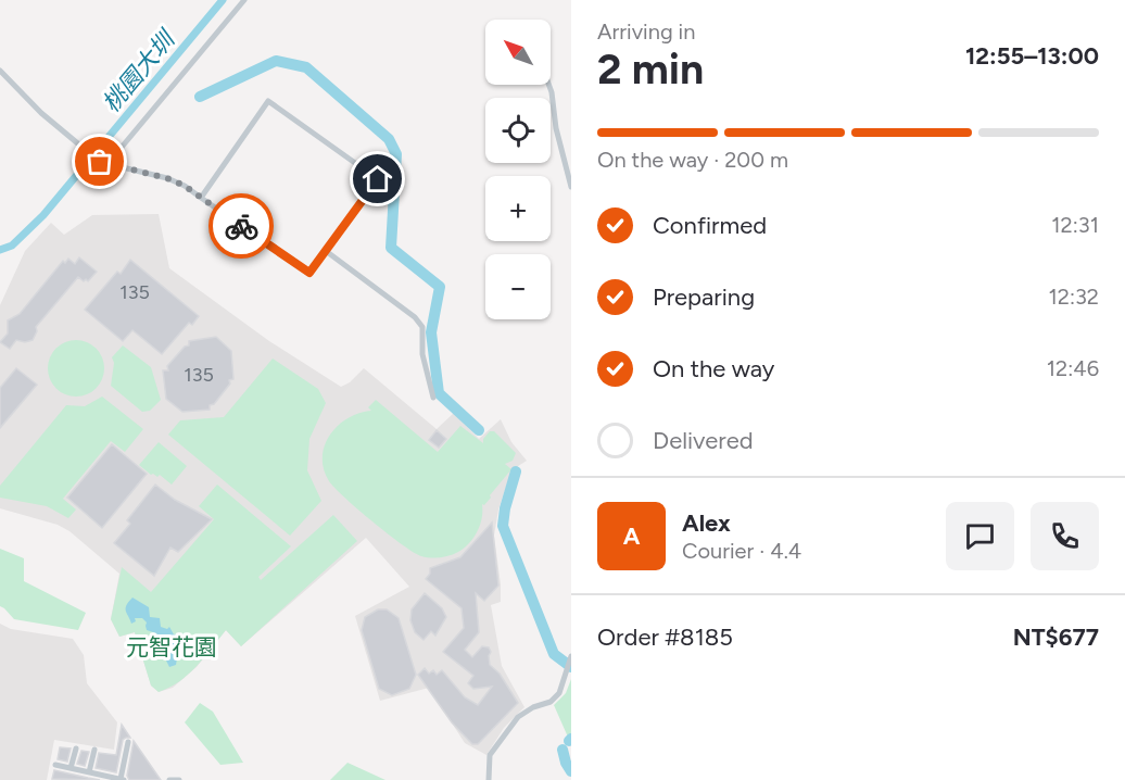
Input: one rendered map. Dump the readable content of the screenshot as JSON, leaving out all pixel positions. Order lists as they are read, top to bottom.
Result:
{
  "water": ["桃園大圳"],
  "parks": ["元智花園"],
  "house_numbers": ["135", "135"],
  "north": "top left",
  "page": {
    "heading": ["2 min", "Arriving in", "12:55–13:00"],
    "panel": [
      "Alex",
      "Courier · 4.4",
      "Order #8185",
      "NT$677"
    ],
    "map_buttons": ["+", "−"],
    "bar": "On the way · 200 m",
    "list": [
      ["Confirmed", "12:31"],
      ["Preparing", "12:32"],
      ["On the way", "12:46"],
      "Delivered"
    ],
    "round": "A"
  }
}
